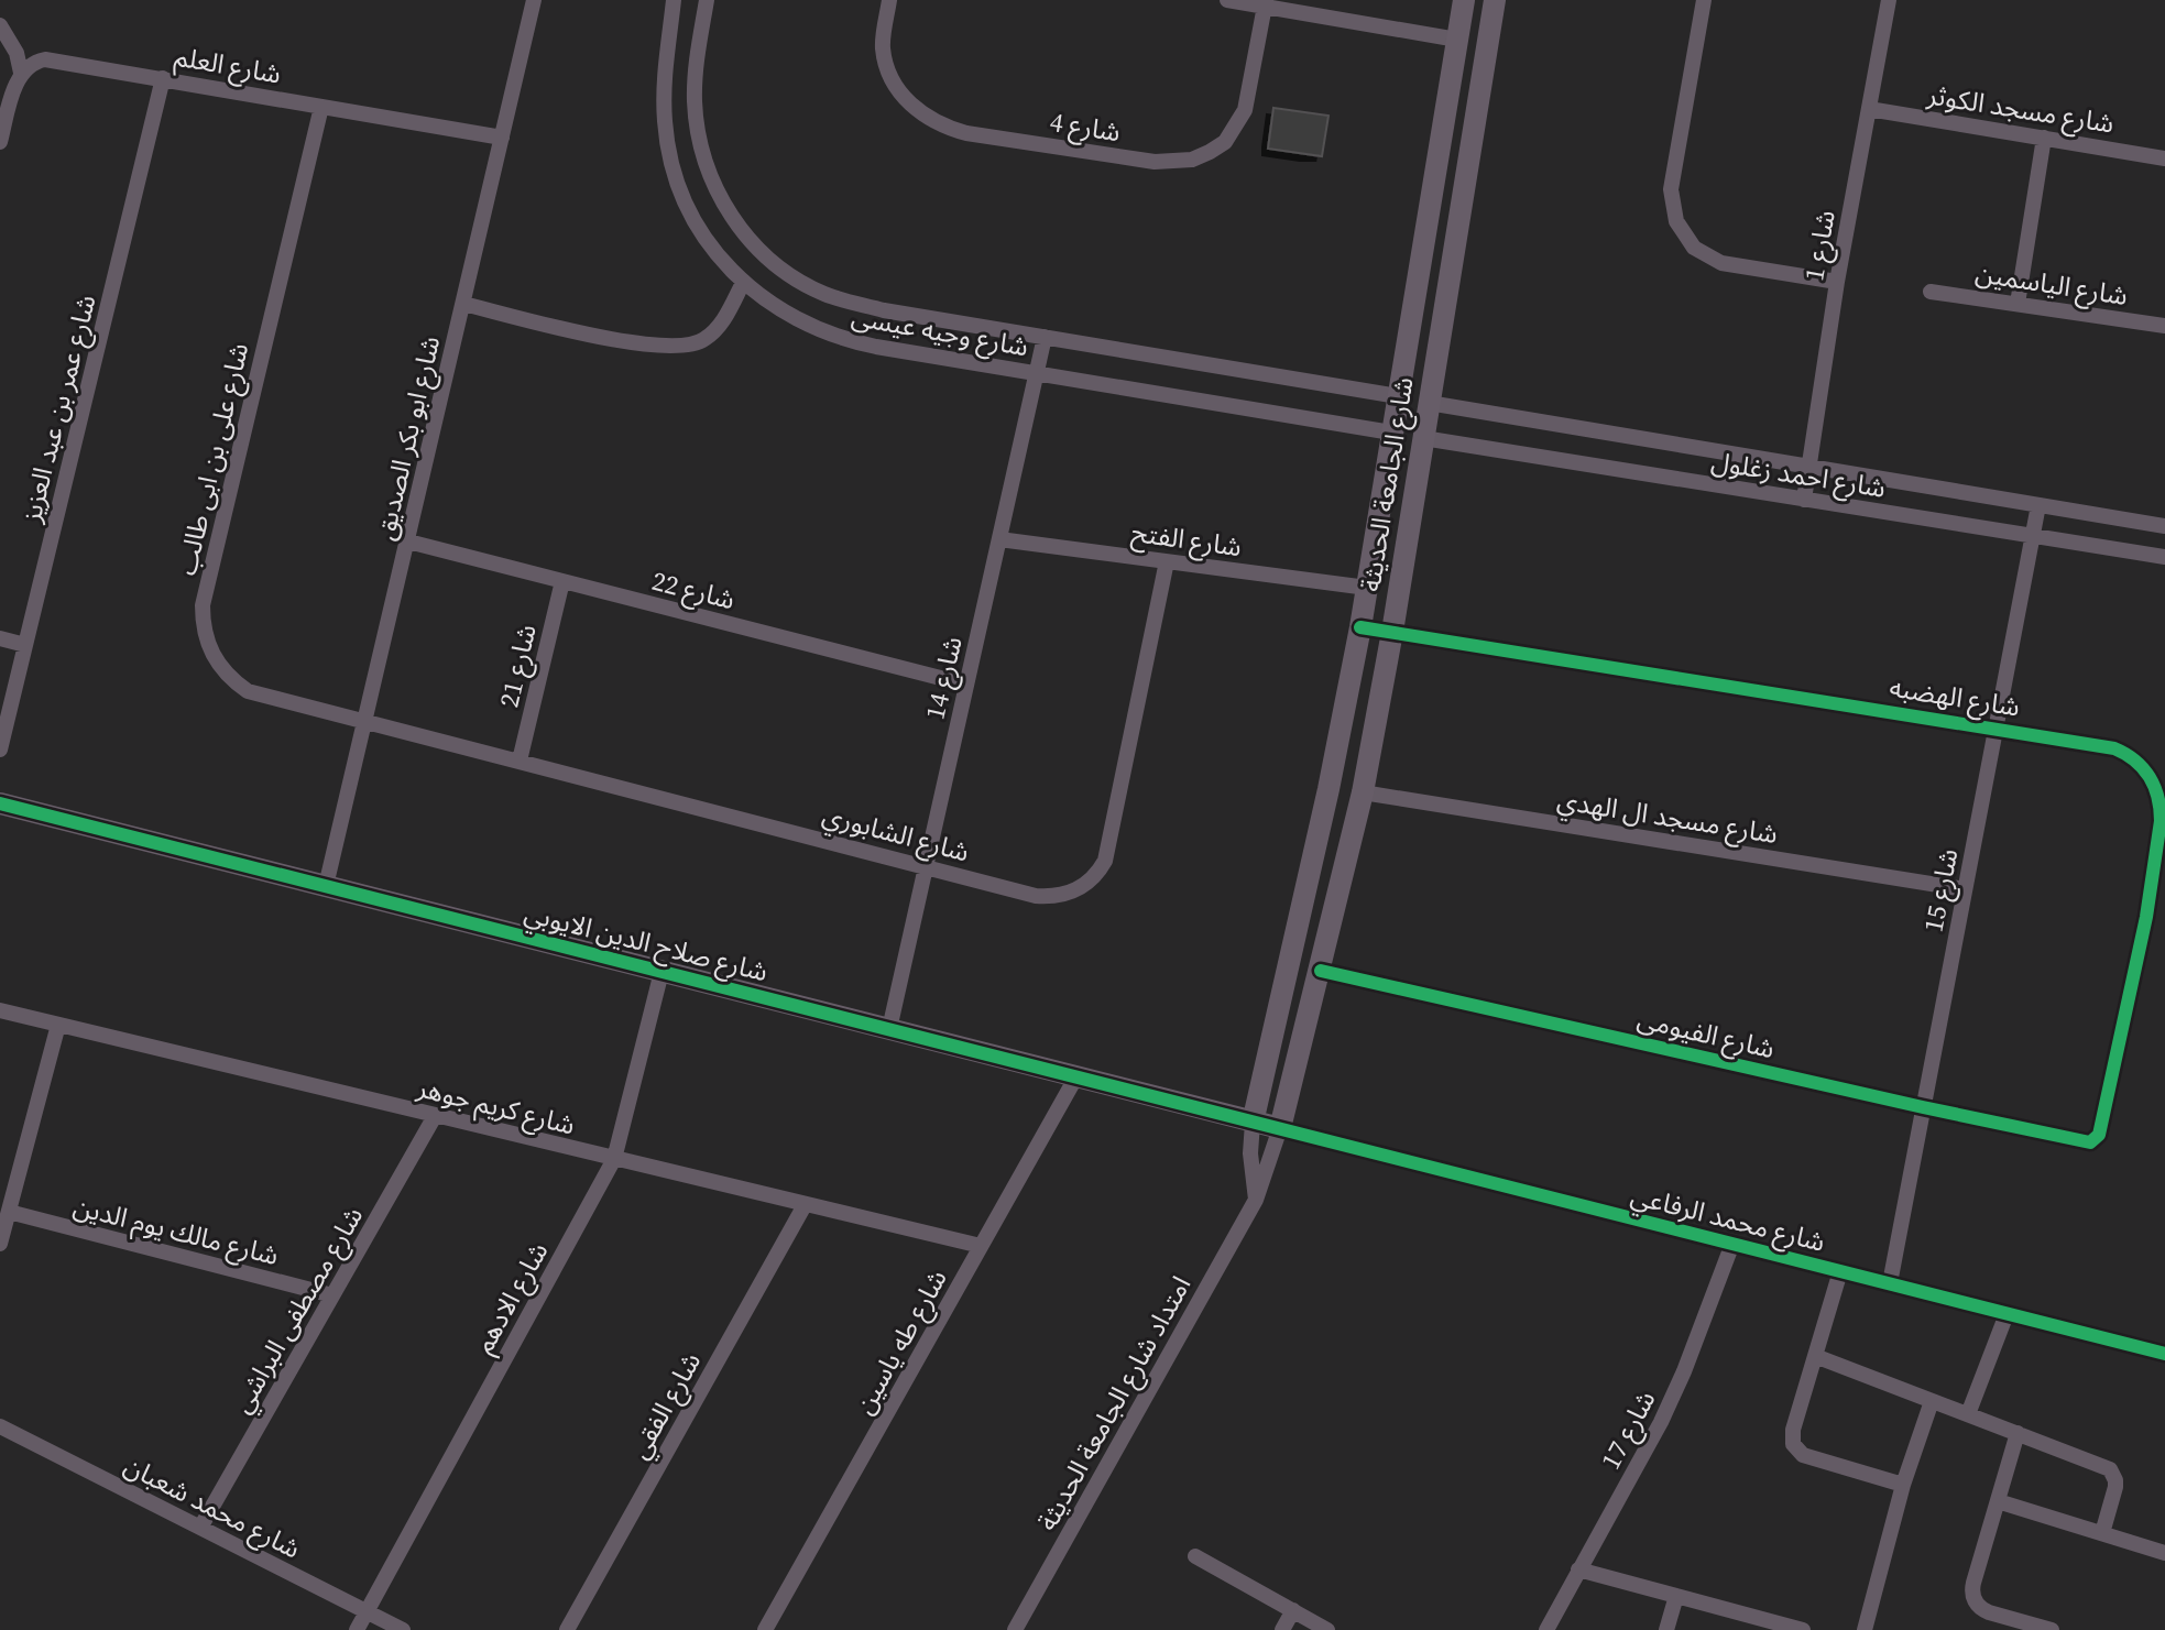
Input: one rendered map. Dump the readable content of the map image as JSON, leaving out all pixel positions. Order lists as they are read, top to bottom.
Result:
{
  "streets": {
    "street": [
      "شارع العلم",
      "شارع مسجد الكوثر",
      "شارع 4",
      "شارع 1",
      "شارع الياسمين",
      "شارع وجيه عيسى",
      "شارع عمر بن عبد العزيز",
      "شارع ابو بكر الصديق",
      "شارع على بن ابى طالب",
      "شارع احمد زغلول",
      "شارع الجامعة الحديثة",
      "شارع الفتح",
      "شارع 22",
      "شارع 21",
      "شارع 14",
      "شارع الهضبه",
      "شارع مسجد ال الهدي",
      "شارع الشابوري",
      "شارع 15",
      "شارع صلاح الدين الايوبي",
      "شارع الفيومى",
      "شارع كريم جوهر",
      "شارع محمد الرفاعي",
      "شارع مالك يوم الدين",
      "شارع الادهم",
      "شارع مصطفى البراشي",
      "شارع طه ياسين",
      "امتداد شارع الجامعة الحديثة",
      "شارع الفقي",
      "شارع 17",
      "شارع محمد شعبان"
    ]
  },
  "crossings": [
    ["شارع العلم", "شارع عمر بن عبد العزيز"],
    ["شارع العلم", "شارع ابو بكر الصديق"],
    ["شارع العلم", "شارع على بن ابى طالب"],
    ["شارع مسجد الكوثر", "شارع 1"],
    ["شارع 1", "شارع احمد زغلول"],
    ["شارع وجيه عيسى", "شارع الجامعة الحديثة"],
    ["شارع وجيه عيسى", "شارع 14"],
    ["شارع ابو بكر الصديق", "شارع على بن ابى طالب"],
    ["شارع ابو بكر الصديق", "شارع 22"],
    ["شارع ابو بكر الصديق", "شارع الشابوري"],
    ["شارع ابو بكر الصديق", "شارع صلاح الدين الايوبي"],
    ["شارع على بن ابى طالب", "شارع الشابوري"],
    ["شارع احمد زغلول", "شارع الجامعة الحديثة"],
    ["شارع احمد زغلول", "شارع 15"],
    ["شارع الجامعة الحديثة", "شارع الفتح"],
    ["شارع الجامعة الحديثة", "شارع الهضبه"],
    ["شارع الجامعة الحديثة", "شارع مسجد ال الهدي"],
    ["شارع الجامعة الحديثة", "شارع صلاح الدين الايوبي"],
    ["شارع الجامعة الحديثة", "شارع الفيومى"],
    ["شارع الجامعة الحديثة", "شارع محمد الرفاعي"],
    ["شارع الجامعة الحديثة", "امتداد شارع الجامعة الحديثة"],
    ["شارع الفتح", "شارع 14"],
    ["شارع الفتح", "شارع الشابوري"],
    ["شارع 22", "شارع 21"],
    ["شارع 22", "شارع 14"],
    ["شارع 21", "شارع الشابوري"],
    ["شارع 14", "شارع الشابوري"],
    ["شارع 14", "شارع صلاح الدين الايوبي"],
    ["شارع الهضبه", "شارع 15"],
    ["شارع الهضبه", "شارع الفيومى"],
    ["شارع مسجد ال الهدي", "شارع 15"],
    ["شارع 15", "شارع الفيومى"],
    ["شارع 15", "شارع محمد الرفاعي"],
    ["شارع صلاح الدين الايوبي", "شارع محمد الرفاعي"],
    ["شارع صلاح الدين الايوبي", "شارع الادهم"],
    ["شارع صلاح الدين الايوبي", "شارع طه ياسين"],
    ["شارع صلاح الدين الايوبي", "امتداد شارع الجامعة الحديثة"],
    ["شارع كريم جوهر", "شارع الادهم"],
    ["شارع كريم جوهر", "شارع مصطفى البراشي"],
    ["شارع كريم جوهر", "شارع طه ياسين"],
    ["شارع كريم جوهر", "شارع الفقي"],
    ["شارع محمد الرفاعي", "امتداد شارع الجامعة الحديثة"],
    ["شارع محمد الرفاعي", "شارع 17"],
    ["شارع مالك يوم الدين", "شارع مصطفى البراشي"],
    ["شارع الادهم", "شارع محمد شعبان"],
    ["شارع مصطفى البراشي", "شارع محمد شعبان"]
  ]
}
